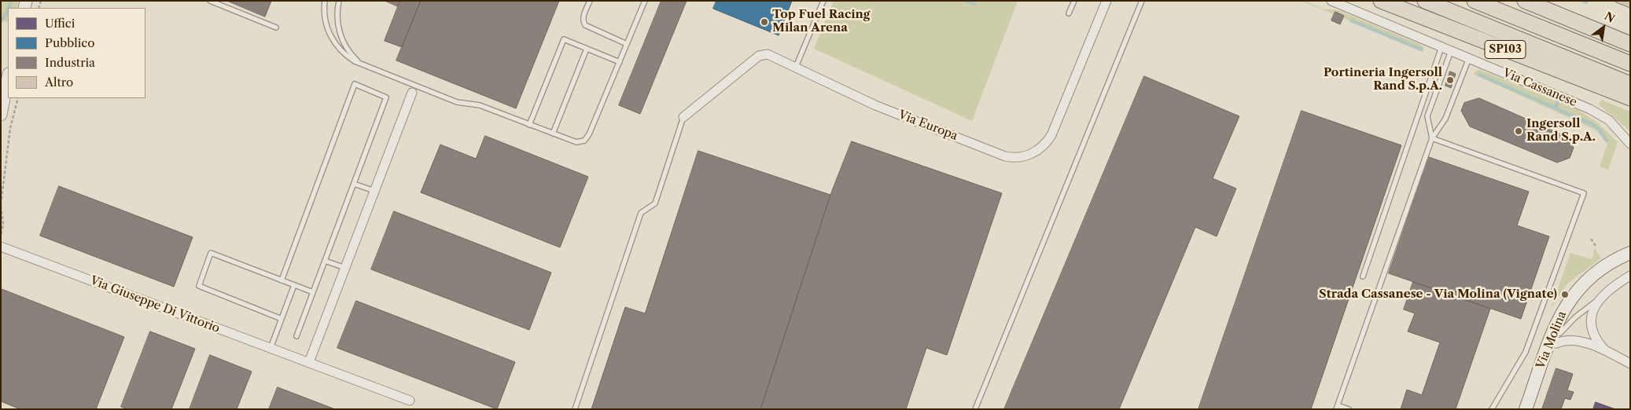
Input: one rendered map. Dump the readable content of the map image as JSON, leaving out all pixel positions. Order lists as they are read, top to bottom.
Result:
{
  "streets": {
    "highway": ["SP103"],
    "main road": ["Via Molina"],
    "street": ["Via Cassanese", "Via Europa", "Via Giuseppe Di Vittorio"]
  },
  "places": [
    "Top Fuel Racing Milan Arena",
    "Portineria Ingersoll Rand S.p.A.",
    "Ingersoll Rand S.p.A.",
    "Strada Cassanese - Via Molina (Vignate)"
  ],
  "legend": [
    "Uffici",
    "Pubblico",
    "Industria",
    "Altro"
  ],
  "north": "top right"
}
